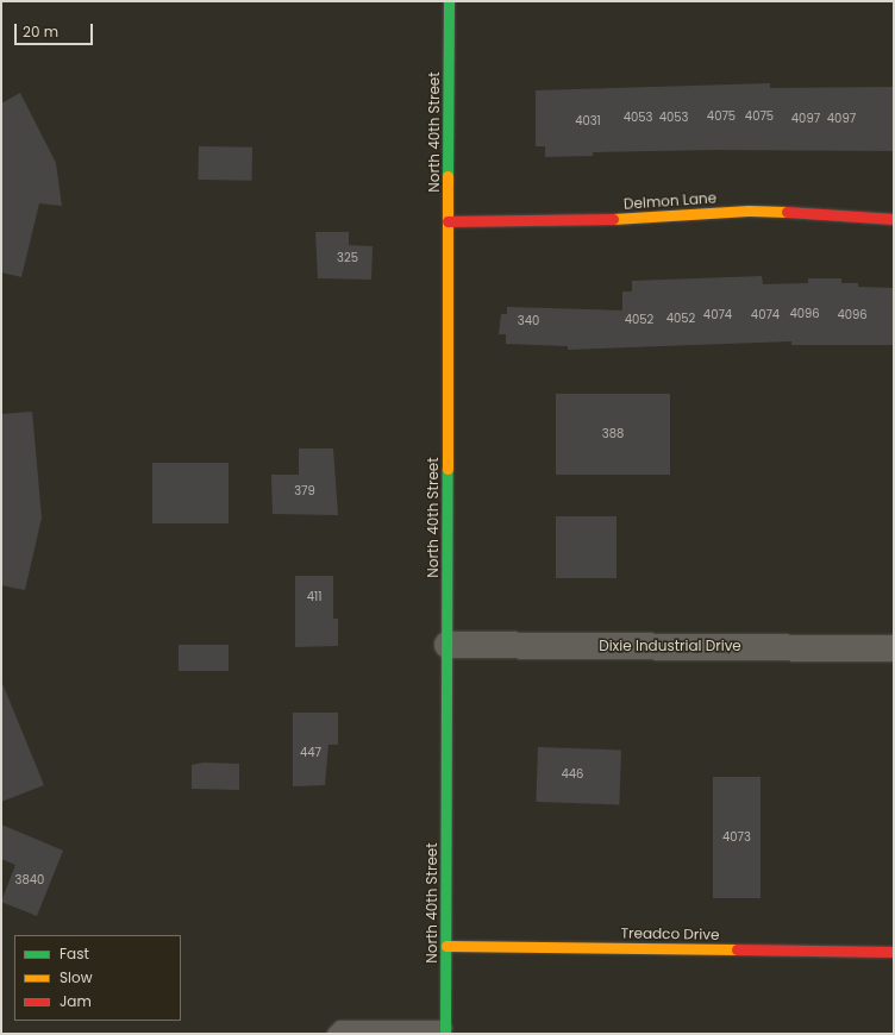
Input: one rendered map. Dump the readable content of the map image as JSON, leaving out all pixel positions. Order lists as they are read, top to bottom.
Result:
{
  "streets": {
    "street": [
      "North 40th Street",
      "Delmon Lane",
      "Dixie Industrial Drive",
      "Treadco Drive"
    ]
  },
  "crossings": [
    ["North 40th Street", "Delmon Lane"],
    ["North 40th Street", "Dixie Industrial Drive"],
    ["North 40th Street", "Treadco Drive"]
  ],
  "house_numbers": [
    "4075",
    "4075",
    "4053",
    "4053",
    "4097",
    "4097",
    "4031",
    "325",
    "4096",
    "4074",
    "4074",
    "4096",
    "4052",
    "4052",
    "340",
    "388",
    "379",
    "411",
    "447",
    "446",
    "4073",
    "3840"
  ],
  "legend": ["Fast", "Slow", "Jam"],
  "scale_bar": "20 m"
}
